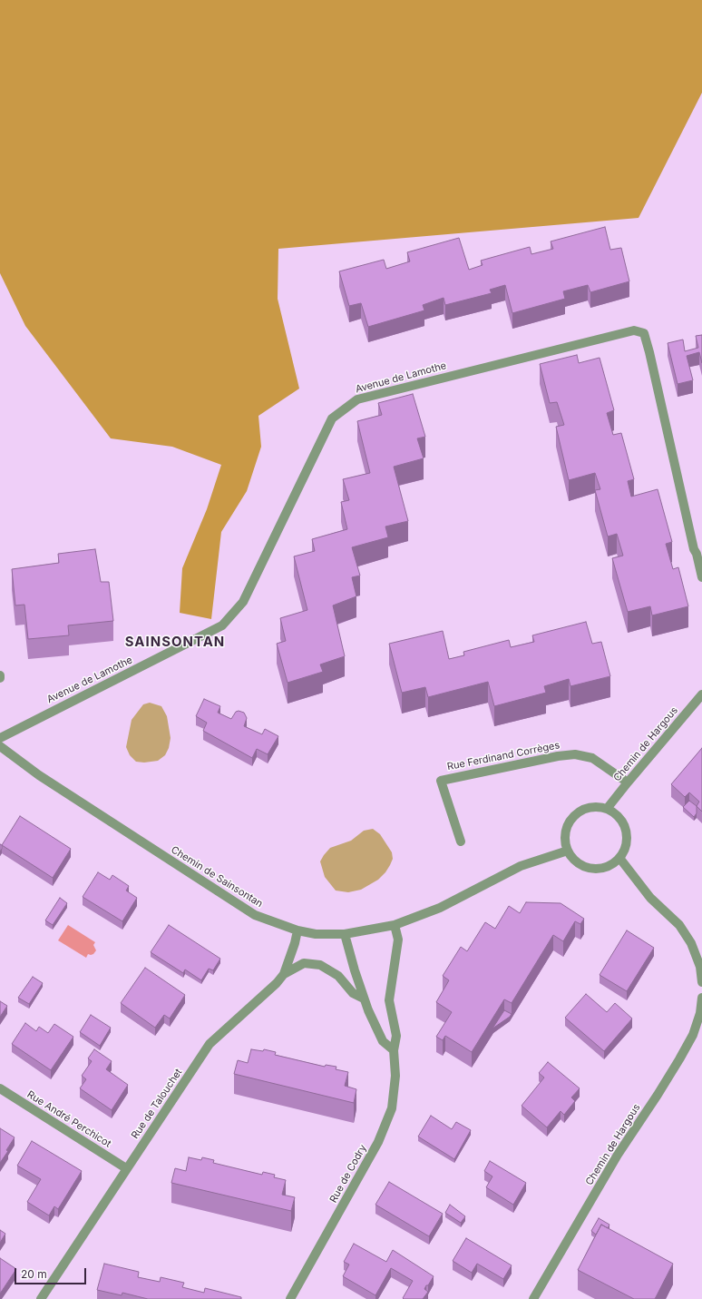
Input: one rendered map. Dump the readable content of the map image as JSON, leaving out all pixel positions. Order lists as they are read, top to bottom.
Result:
{
  "streets": {
    "street": [
      "Avenue de Lamothe",
      "Chemin de Hargous",
      "Rue Ferdinand Corrèges",
      "Chemin de Sainsontan",
      "Rue de Talouchet",
      "Rue André Perchicot",
      "Rue de Codry"
    ]
  },
  "crossings": [
    ["Chemin de Hargous", "Rue Ferdinand Corrèges"],
    ["Chemin de Hargous", "Chemin de Sainsontan"],
    ["Chemin de Sainsontan", "Rue de Talouchet"],
    ["Chemin de Sainsontan", "Rue de Codry"],
    ["Rue de Talouchet", "Rue André Perchicot"]
  ],
  "districts": ["SAINSONTAN"],
  "scale_bar": "20 m"
}
